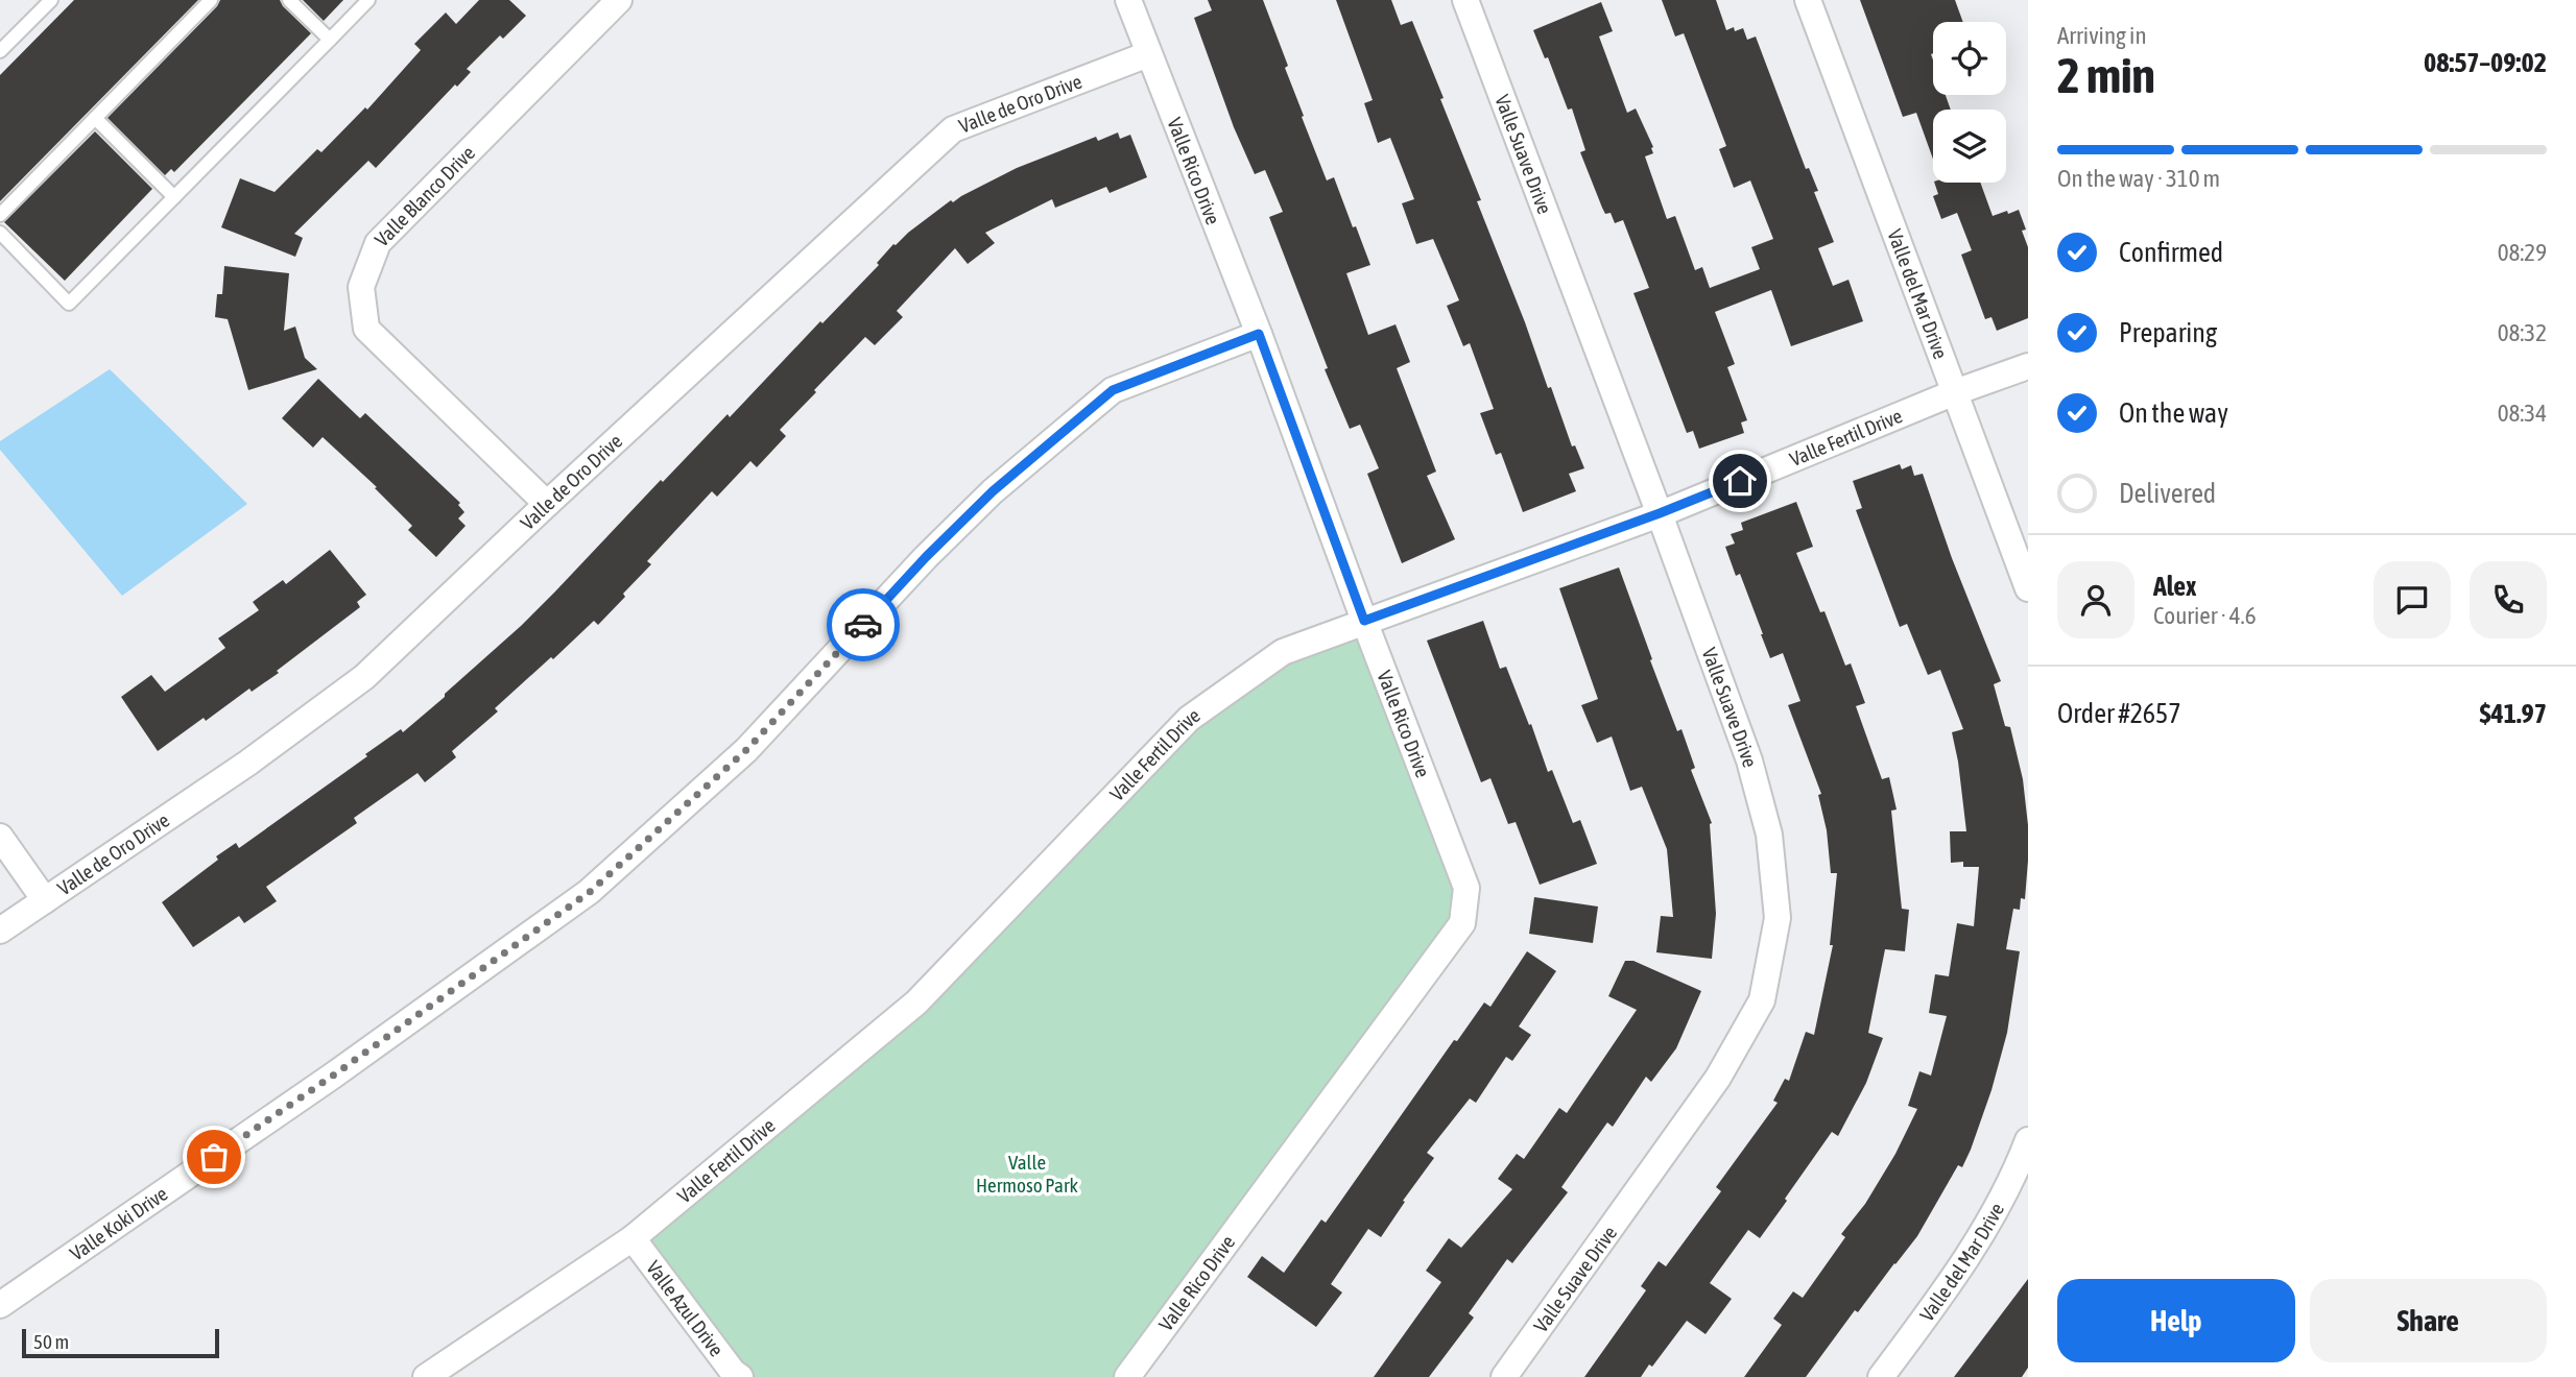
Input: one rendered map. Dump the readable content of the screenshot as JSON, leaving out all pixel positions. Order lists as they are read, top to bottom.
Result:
{
  "streets": {
    "street": [
      "Valle de Oro Drive",
      "Valle Suave Drive",
      "Valle Rico Drive",
      "Valle Blanco Drive",
      "Valle del Mar Drive",
      "Valle Fertil Drive",
      "Valle Koki Drive",
      "Valle Azul Drive"
    ]
  },
  "crossings": [
    ["Valle de Oro Drive", "Valle Rico Drive"],
    ["Valle de Oro Drive", "Valle Blanco Drive"],
    ["Valle Suave Drive", "Valle Fertil Drive"],
    ["Valle Rico Drive", "Valle Fertil Drive"],
    ["Valle Rico Drive", "Valle Koki Drive"],
    ["Valle del Mar Drive", "Valle Fertil Drive"],
    ["Valle Fertil Drive", "Valle Azul Drive"]
  ],
  "parks": ["Valle Hermoso Park"],
  "scale_bar": "50 m",
  "page": {
    "heading": ["2 min", "Arriving in", "08:57–09:02"],
    "panel": [
      "Alex",
      "Courier · 4.6",
      "Order #2657",
      "$41.97"
    ],
    "bar": "On the way · 310 m",
    "list": [
      ["Confirmed", "08:29"],
      ["Preparing", "08:32"],
      ["On the way", "08:34"],
      "Delivered"
    ],
    "buttons": ["Help", "Share"],
    "scale": "50 m"
  }
}
